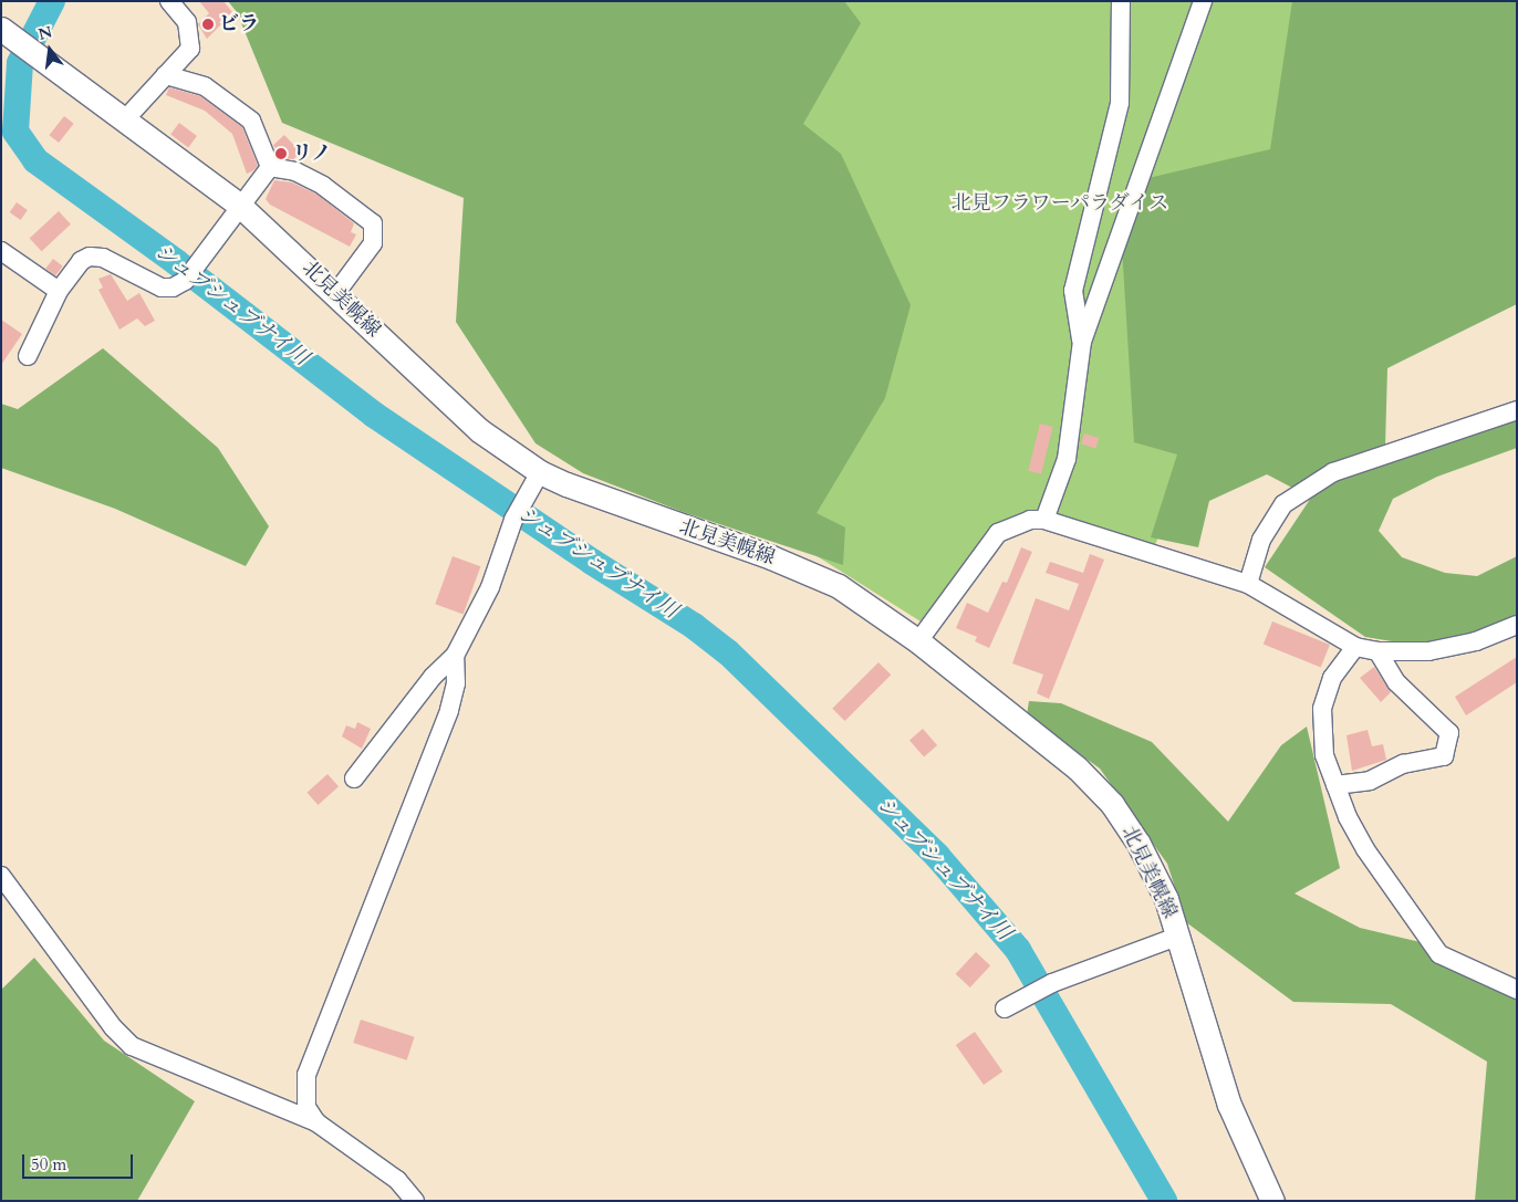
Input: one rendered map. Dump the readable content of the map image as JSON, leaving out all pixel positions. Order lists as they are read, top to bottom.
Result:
{
  "streets": {
    "main road": ["北見美幌線"]
  },
  "water": ["シュブシュブナイ川"],
  "parks": ["北見フラワーパラダイス"],
  "places": ["ビラ", "リノ"],
  "scale_bar": "50 m",
  "north": "top"
}
